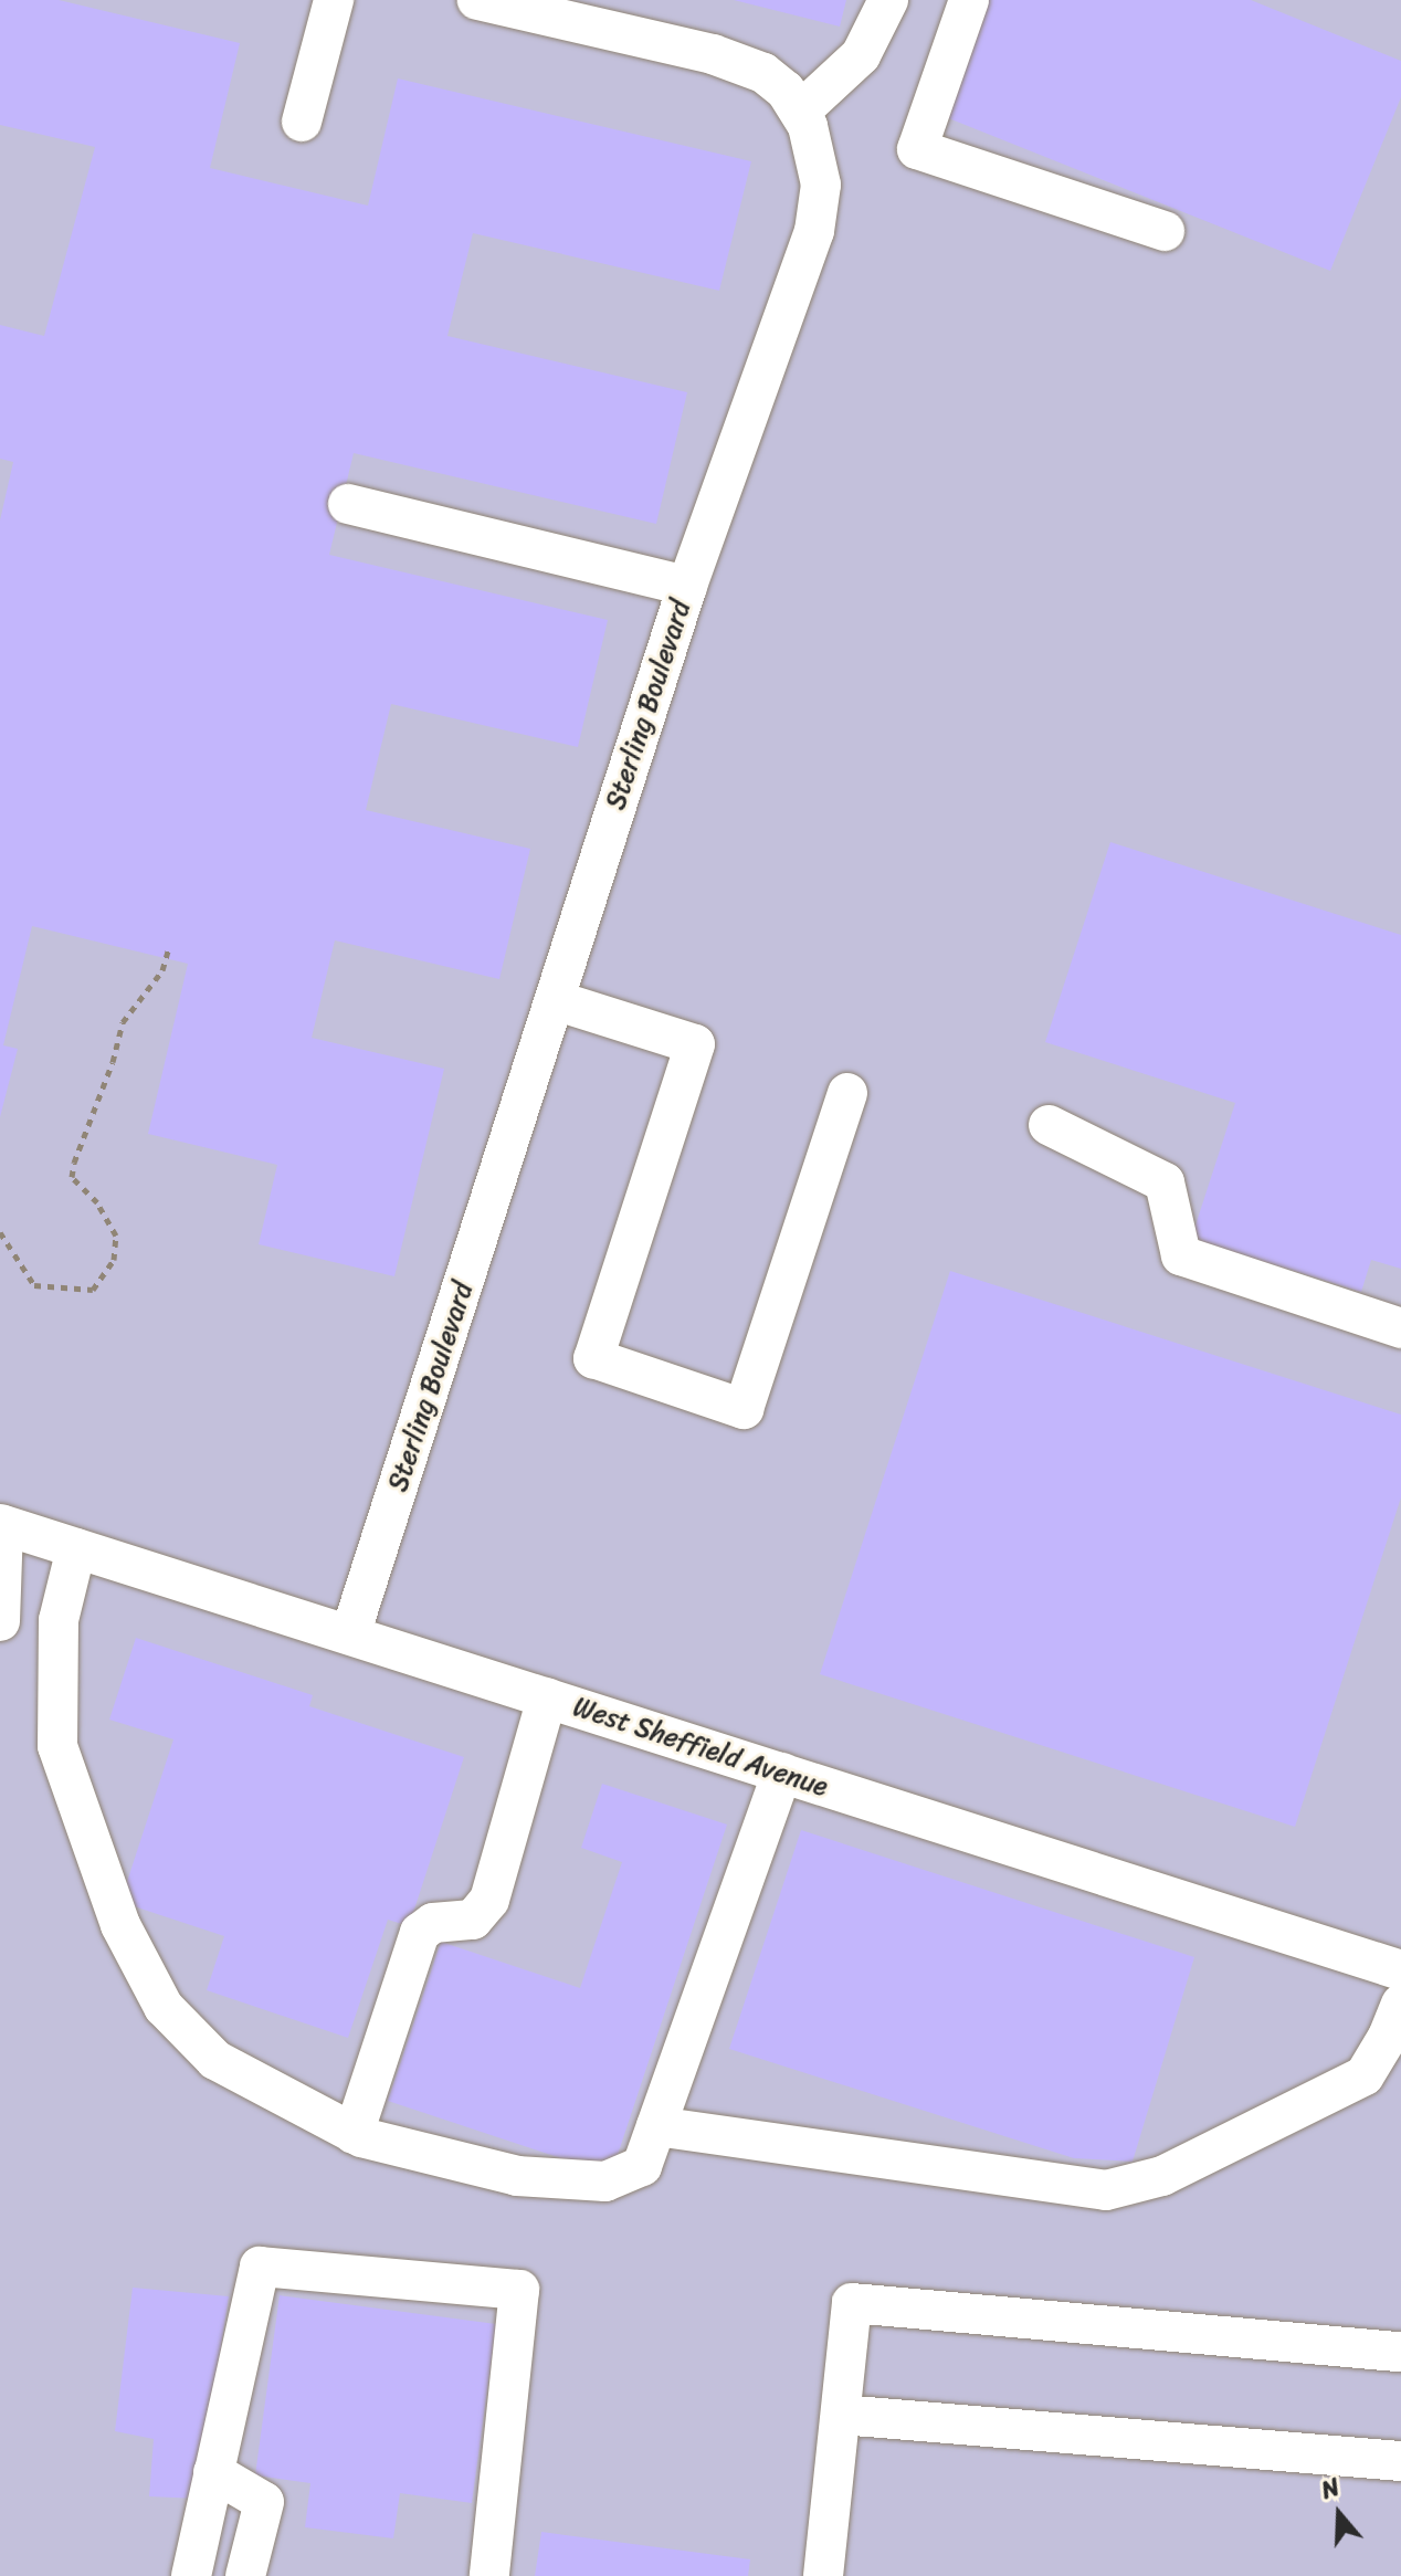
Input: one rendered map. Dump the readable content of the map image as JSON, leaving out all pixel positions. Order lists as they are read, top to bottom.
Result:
{
  "streets": {
    "street": ["Sterling Boulevard", "West Sheffield Avenue"]
  },
  "crossings": [
    ["Sterling Boulevard", "West Sheffield Avenue"]
  ],
  "north": "top"
}
